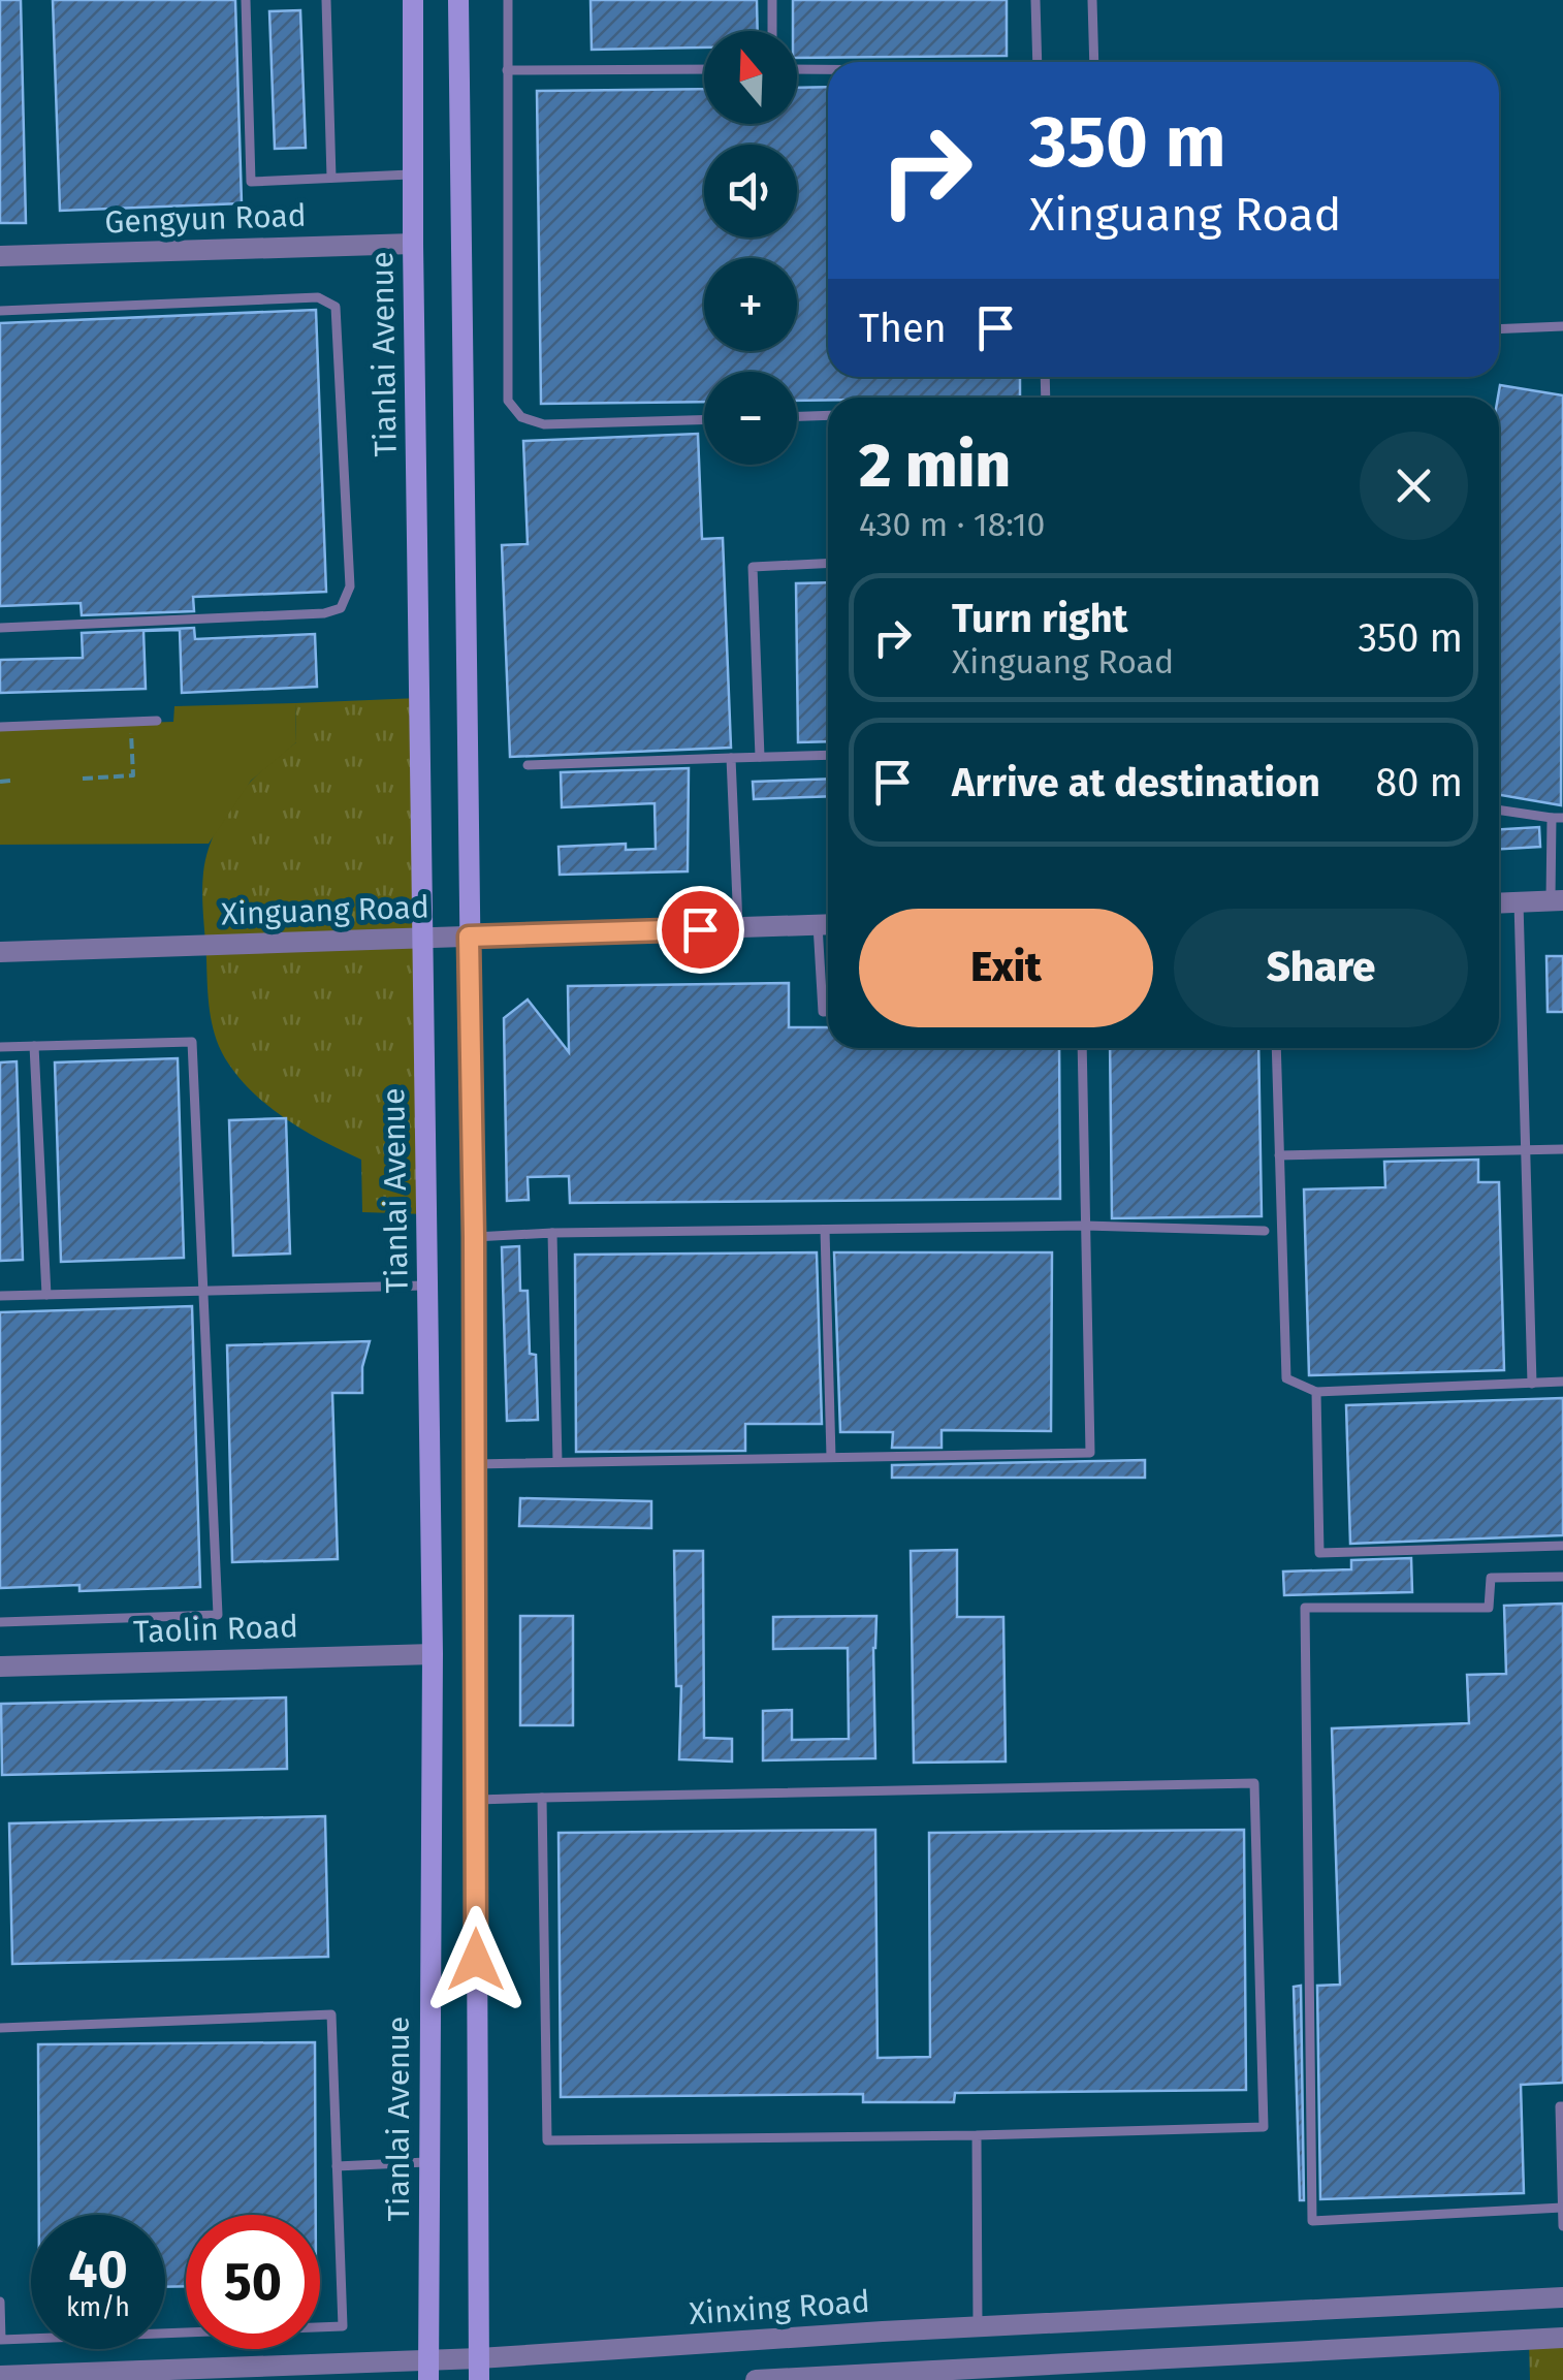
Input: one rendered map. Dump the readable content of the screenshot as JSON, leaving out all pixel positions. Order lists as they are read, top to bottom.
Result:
{
  "streets": {
    "main road": ["Tianlai Avenue"],
    "street": [
      "Gengyun Road",
      "Xinguang Road",
      "Taolin Road",
      "Xinxing Road"
    ]
  },
  "crossings": [
    ["Gengyun Road", "Tianlai Avenue"],
    ["Tianlai Avenue", "Xinguang Road"],
    ["Tianlai Avenue", "Taolin Road"],
    ["Tianlai Avenue", "Xinxing Road"]
  ],
  "north": "top",
  "page": {
    "map_buttons": ["+", "−"],
    "turn": ["350 m", "Xinguang Road"],
    "then": "Then",
    "heading": ["2 min", "430 m · 18:10"],
    "list": [
      {
        "name": "Turn right",
        "note": "Xinguang Road",
        "value": "350 m"
      },
      {
        "name": "Arrive at destination",
        "value": "80 m"
      }
    ],
    "buttons": ["Exit", "Share"],
    "speed": "40 km/h",
    "limit": "50"
  }
}
